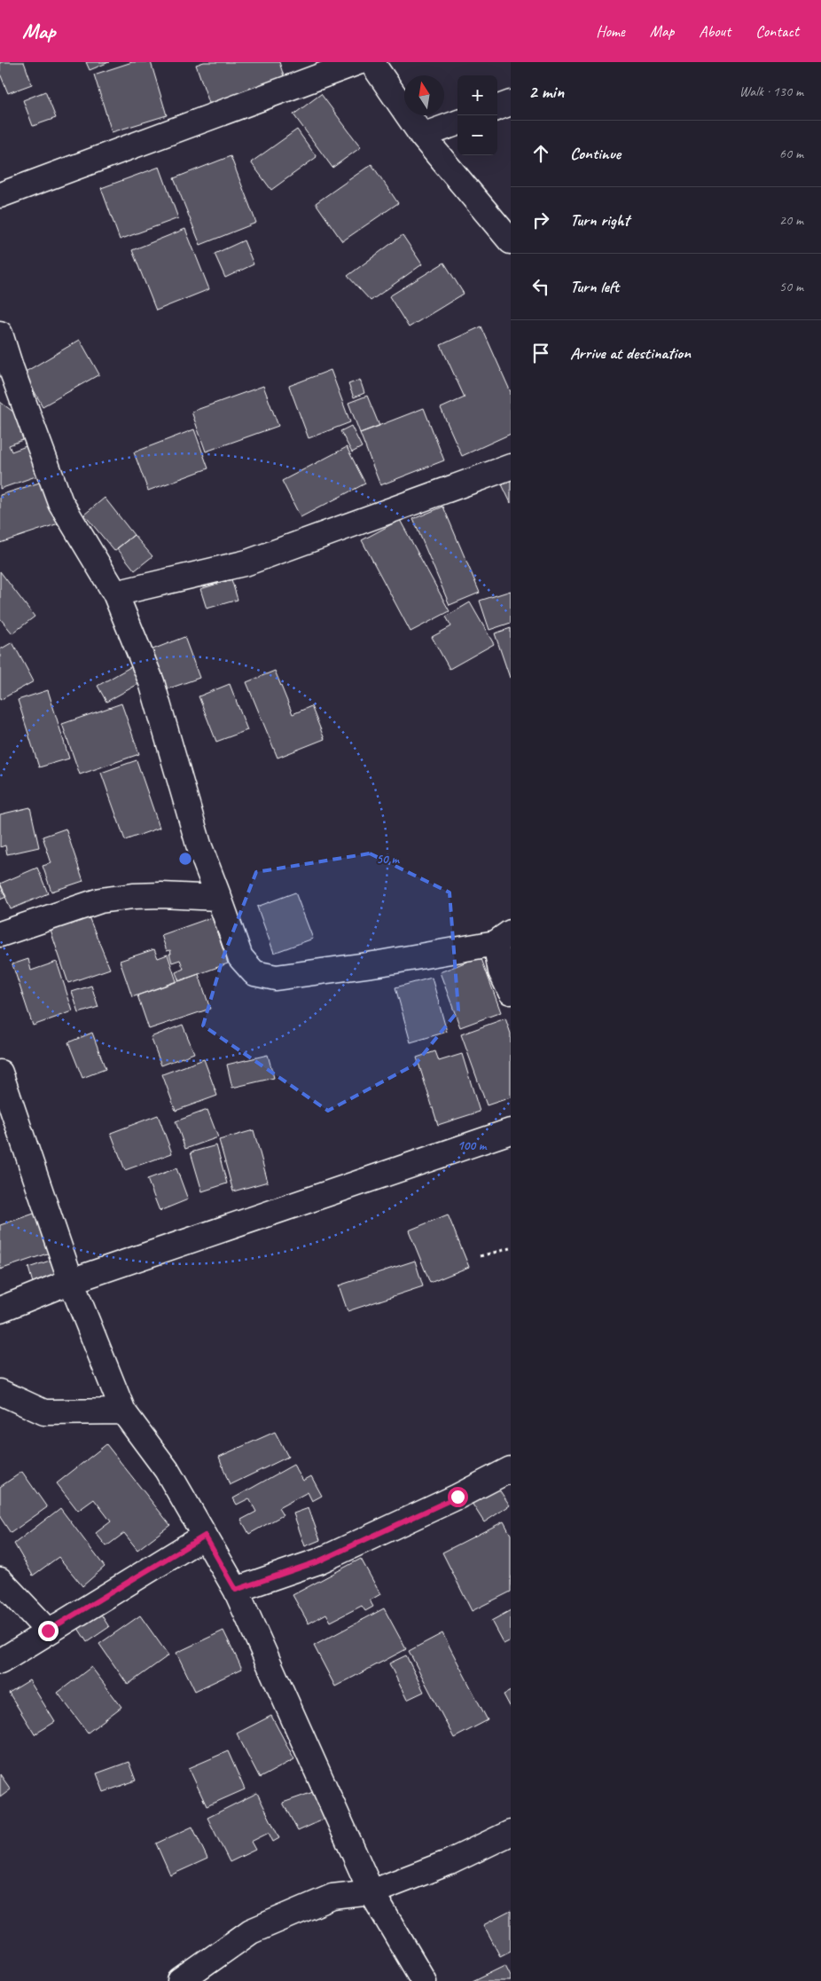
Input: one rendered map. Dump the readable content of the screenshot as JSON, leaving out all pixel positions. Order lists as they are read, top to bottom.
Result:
{
  "north": "top",
  "page": {
    "header": "Map",
    "nav": [
      "Home",
      "Map",
      "About",
      "Contact"
    ],
    "heading": ["2 min", "Walk · 130 m"],
    "map_buttons": ["+", "−"],
    "list": [
      ["Continue", "60 m"],
      ["Turn right", "20 m"],
      ["Turn left", "50 m"],
      "Arrive at destination"
    ]
  },
  "rings": ["50 m", "100 m"]
}
